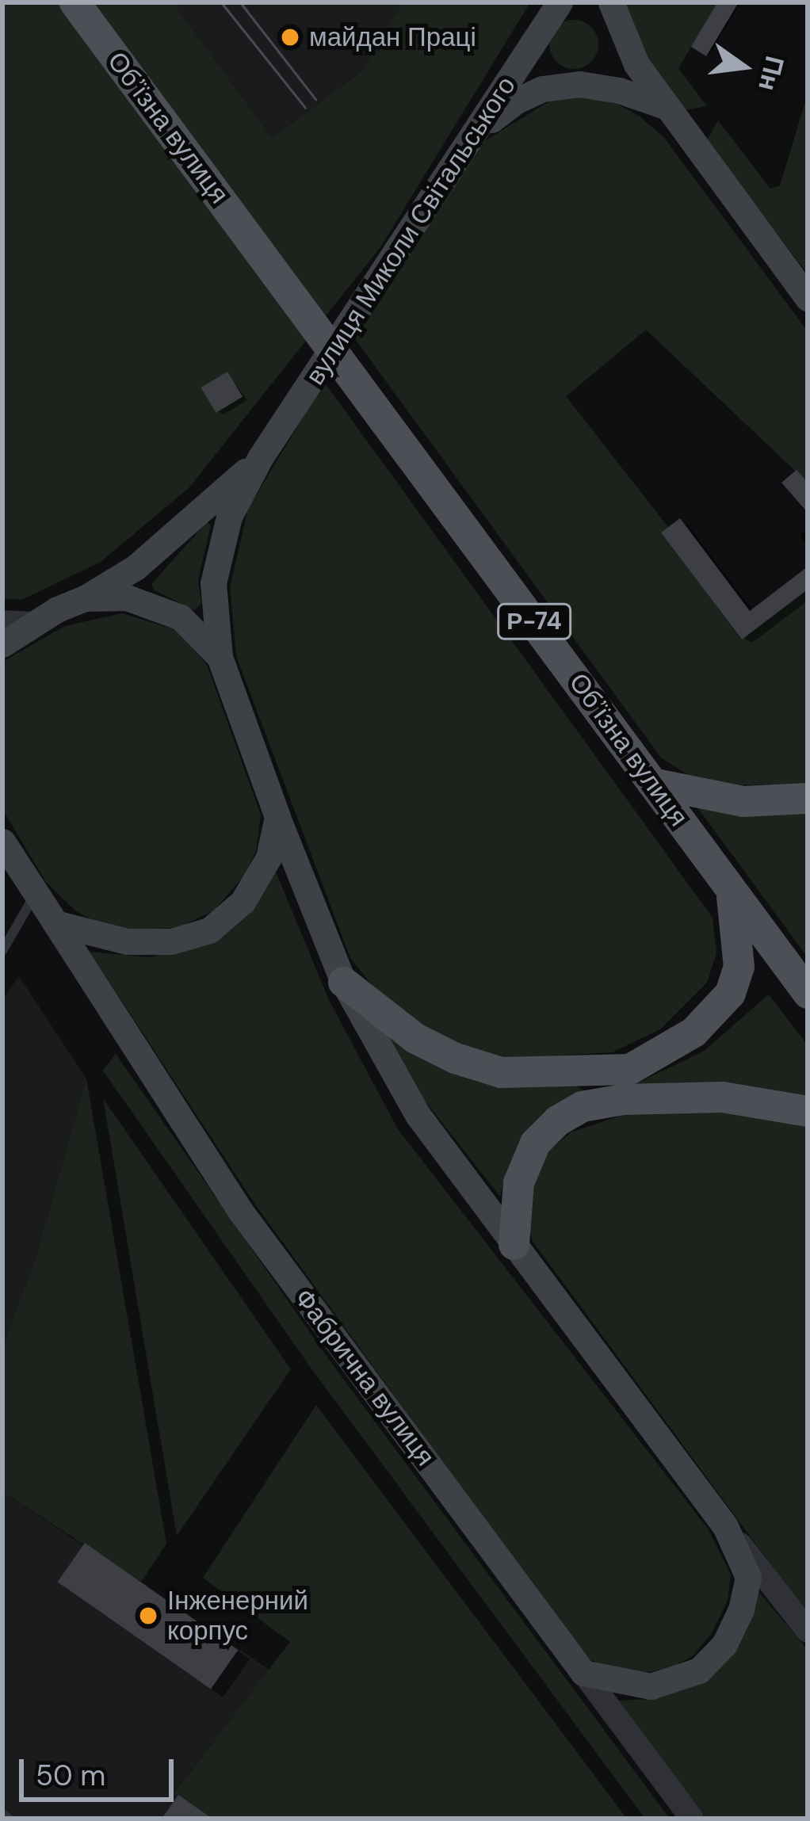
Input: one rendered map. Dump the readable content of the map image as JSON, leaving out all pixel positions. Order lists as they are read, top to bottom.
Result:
{
  "streets": {
    "main road": [
      "Обʼїзна вулиця",
      "вулиця Миколи Світальського",
      "Р-74",
      "Фабрична вулиця"
    ]
  },
  "places": ["майдан Праці", "Інженерний корпус"],
  "scale_bar": "50 m",
  "north": "right"
}
